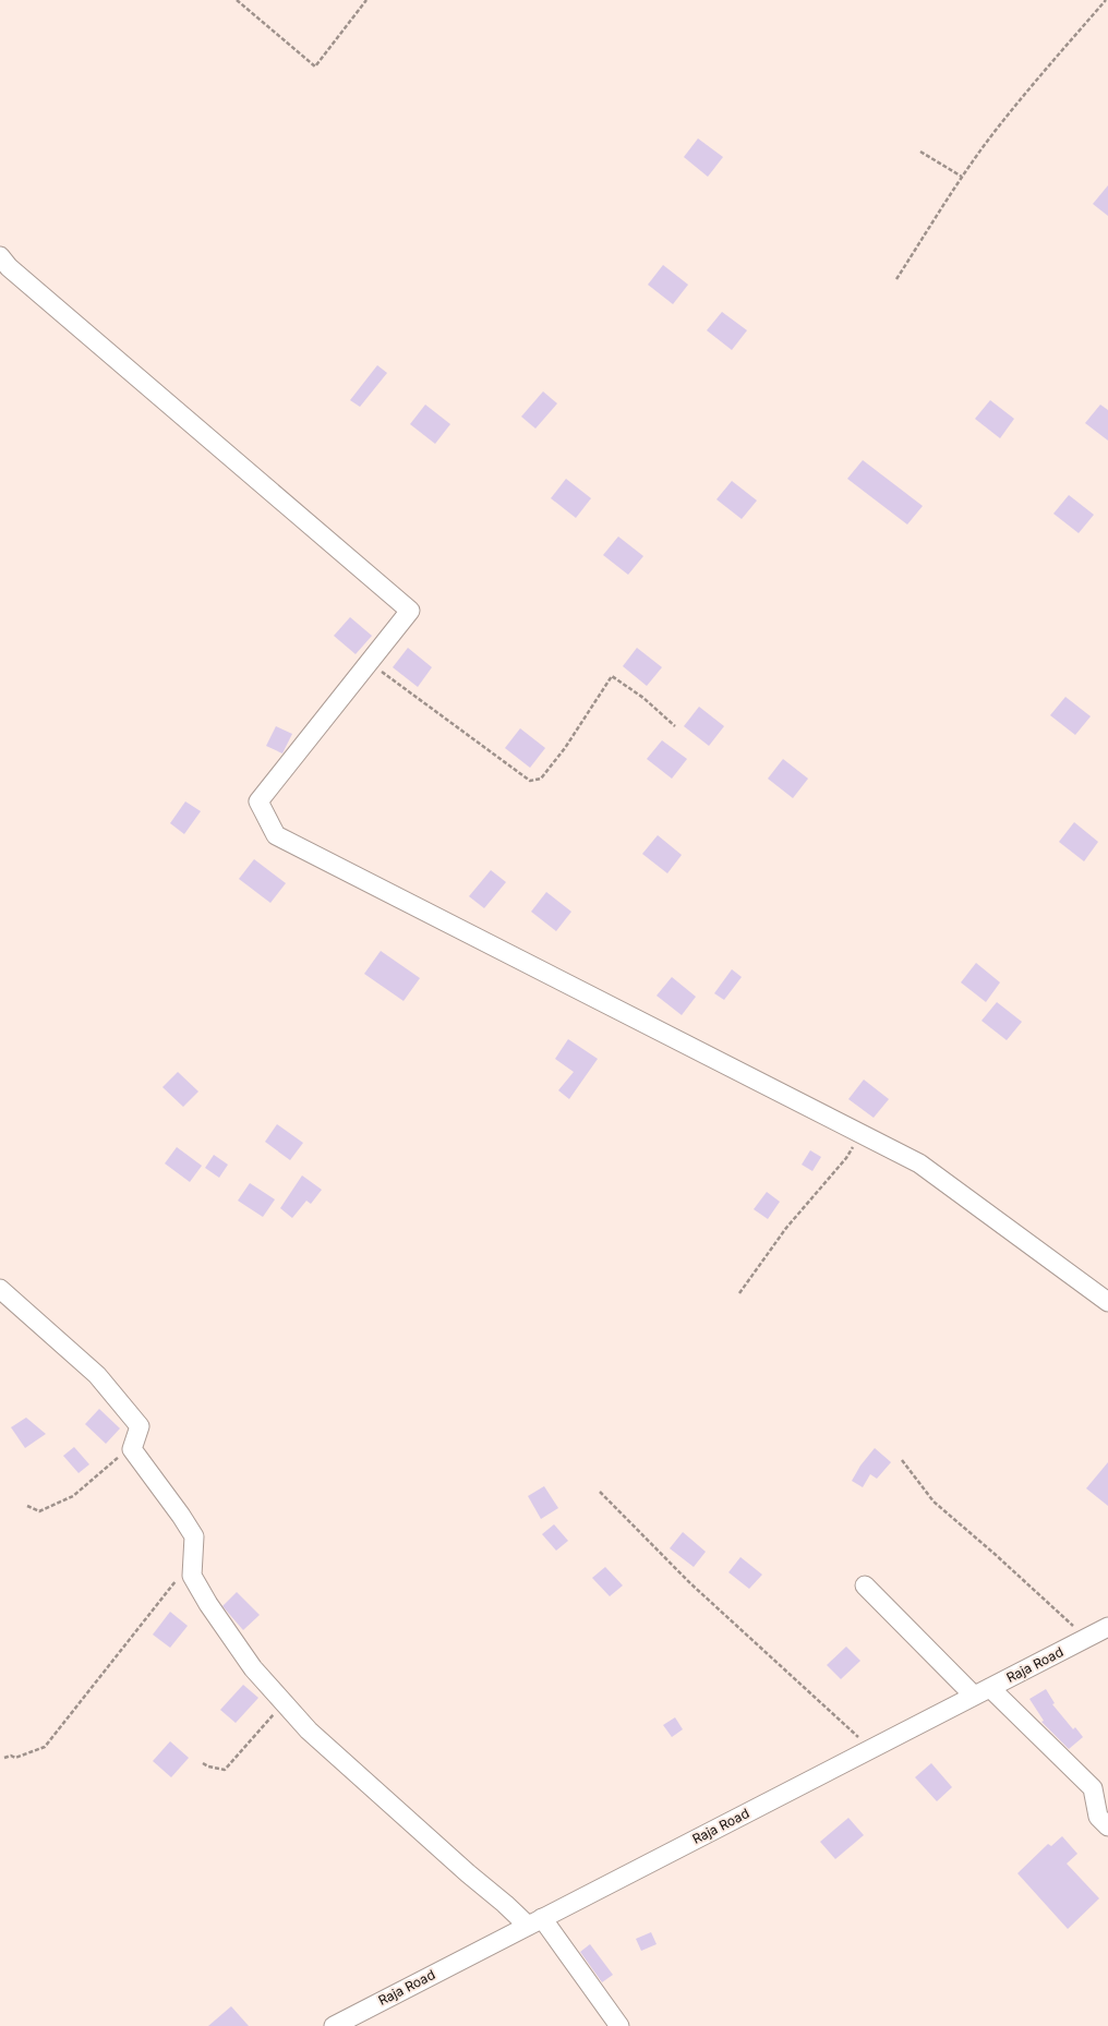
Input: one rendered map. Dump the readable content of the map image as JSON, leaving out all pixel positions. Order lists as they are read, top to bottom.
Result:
{
  "streets": {
    "street": ["Raja Road"]
  }
}
